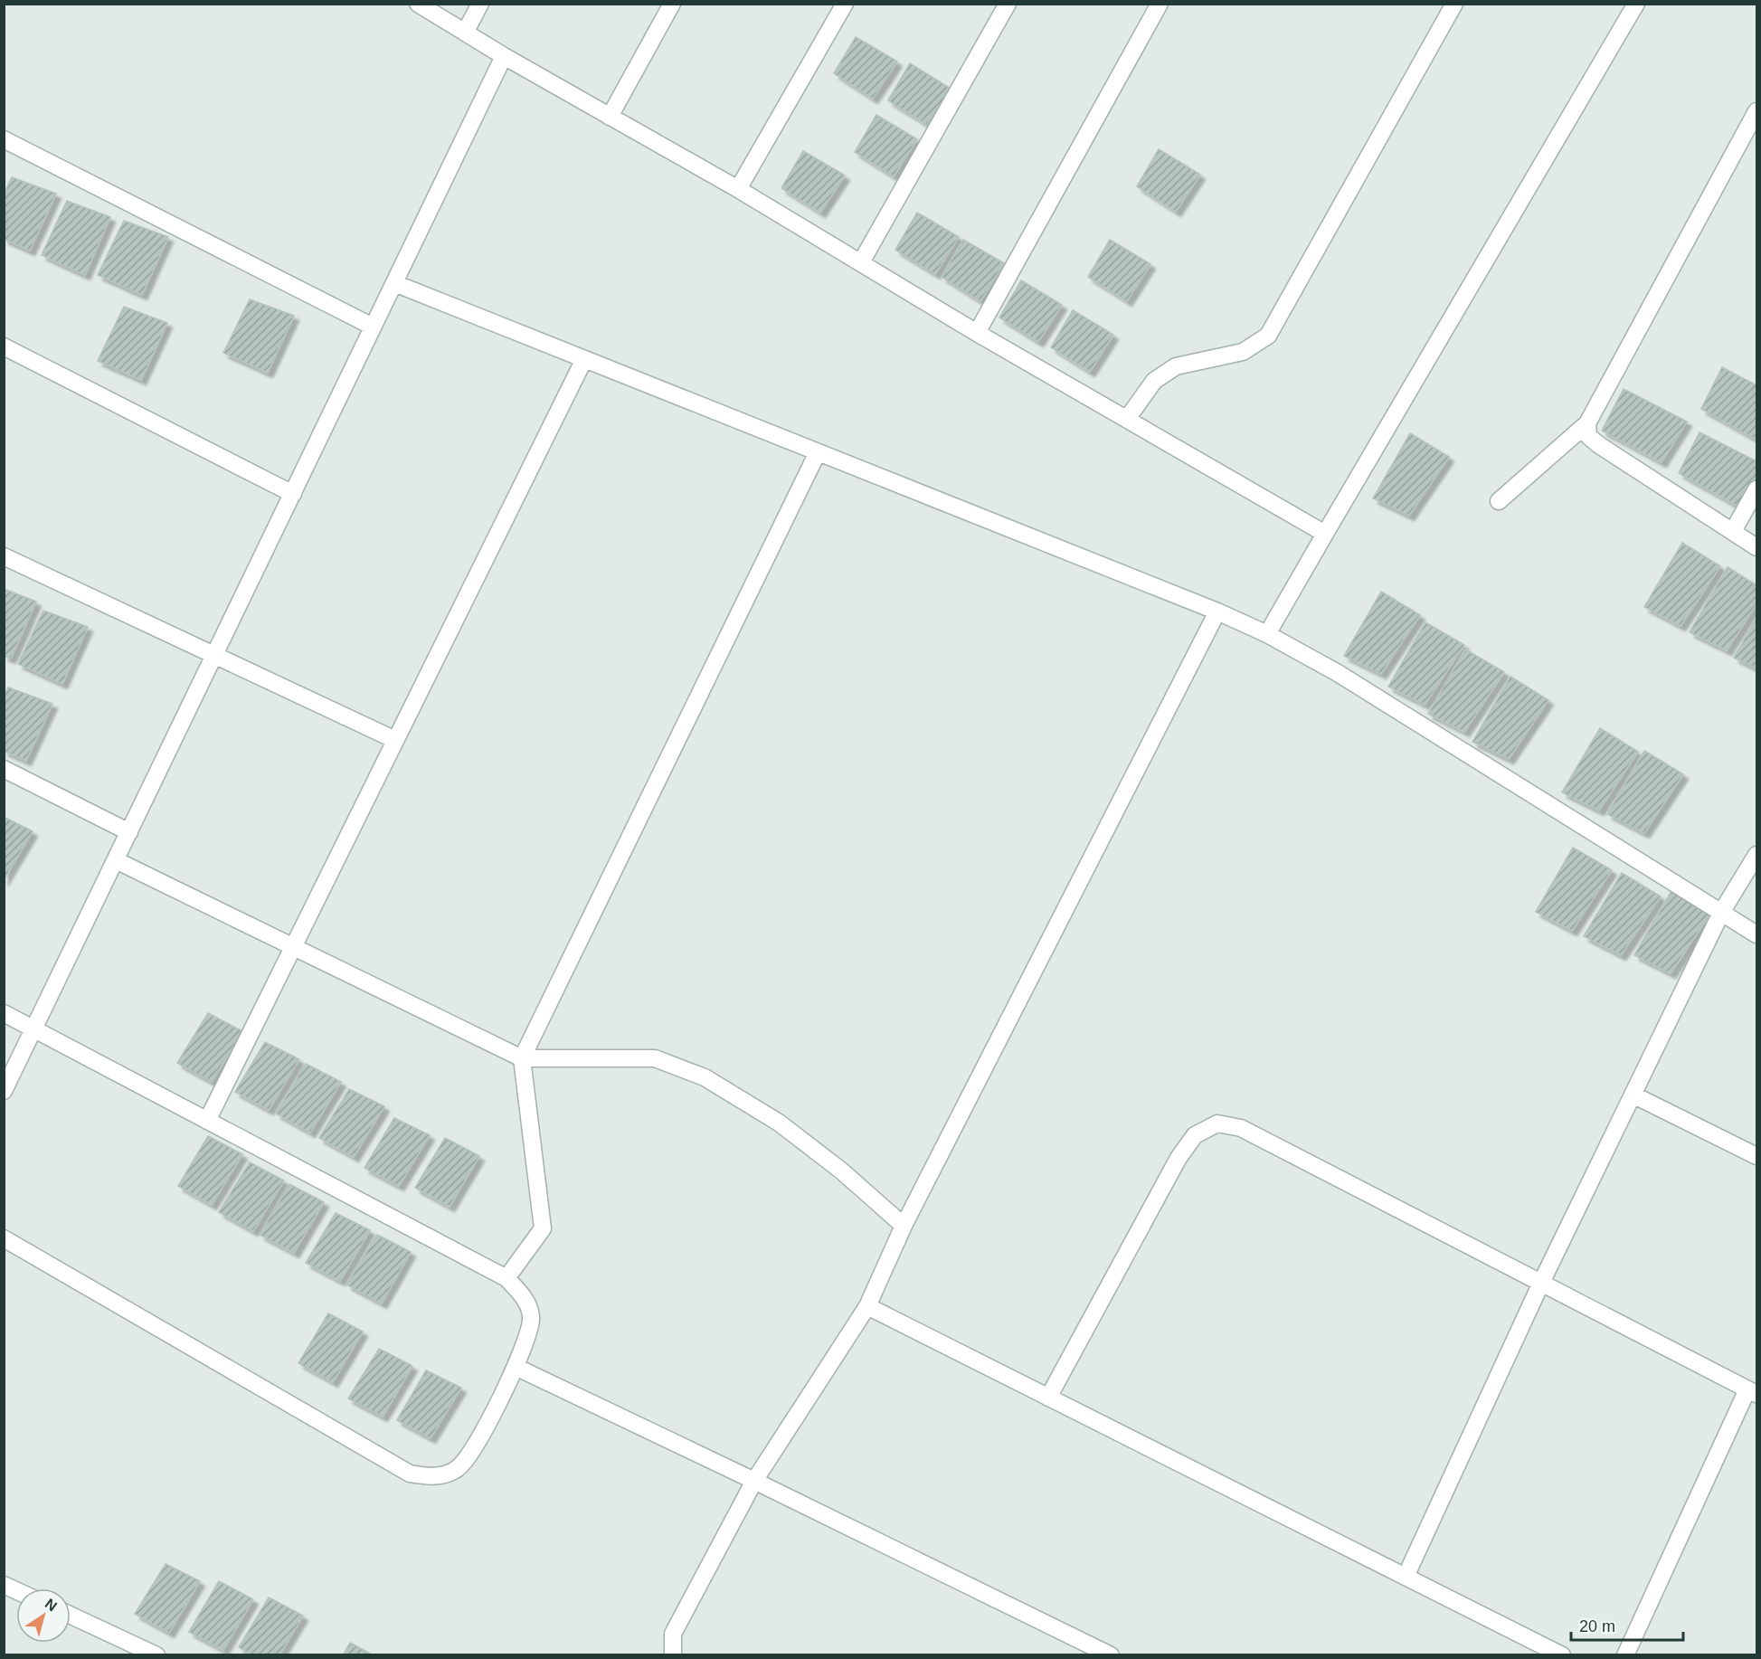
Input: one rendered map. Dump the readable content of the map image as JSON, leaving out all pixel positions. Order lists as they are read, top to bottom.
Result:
{
  "scale_bar": "20 m",
  "north": "top right"
}
